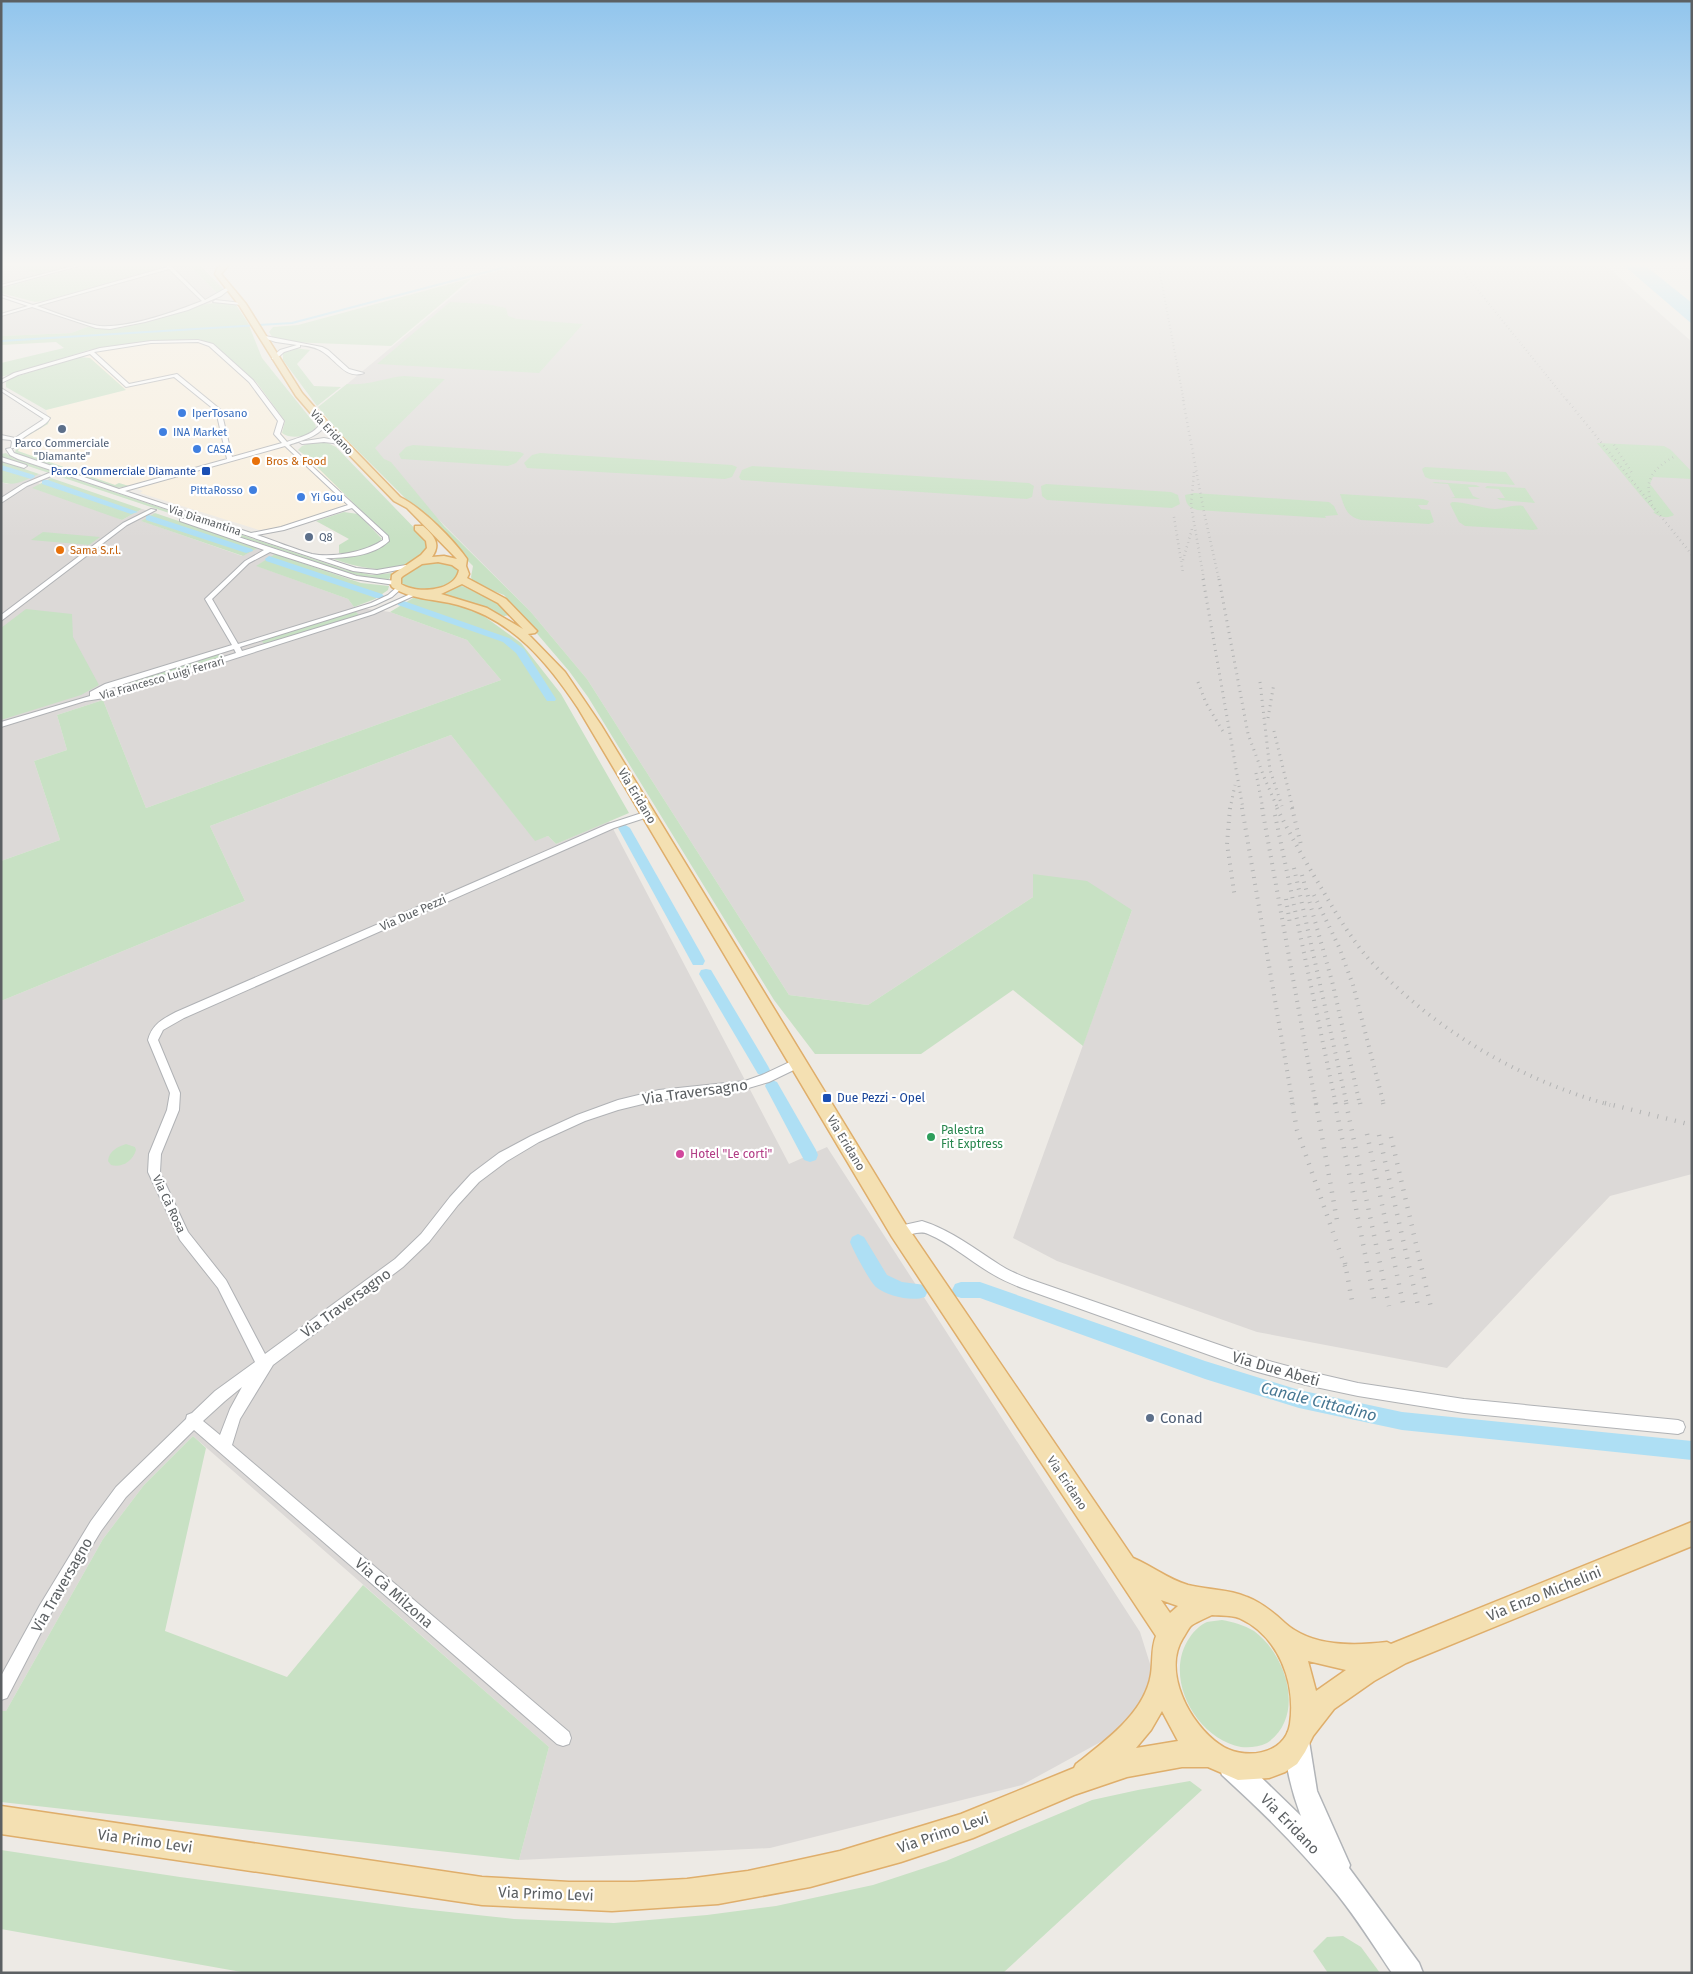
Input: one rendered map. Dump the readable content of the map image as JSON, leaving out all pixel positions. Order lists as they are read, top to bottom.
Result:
{
  "streets": {
    "main road": ["Via Eridano", "Via Enzo Michelini", "Via Primo Levi"],
    "street": [
      "Via Diamantina",
      "Via Francesco Luigi Ferrari",
      "Via Due Pezzi",
      "Via Traversagno",
      "Via Cà Rosa",
      "Via Due Abeti",
      "Via Cà Milzona"
    ]
  },
  "crossings": [
    ["Via Eridano", "Via Diamantina"],
    ["Via Eridano", "Via Francesco Luigi Ferrari"],
    ["Via Eridano", "Via Due Pezzi"],
    ["Via Eridano", "Via Traversagno"],
    ["Via Eridano", "Via Due Abeti"],
    ["Via Eridano", "Via Enzo Michelini"],
    ["Via Eridano", "Via Primo Levi"],
    ["Via Diamantina", "Via Francesco Luigi Ferrari"],
    ["Via Due Pezzi", "Via Cà Rosa"],
    ["Via Traversagno", "Via Cà Rosa"],
    ["Via Traversagno", "Via Cà Milzona"],
    ["Via Enzo Michelini", "Via Primo Levi"]
  ],
  "water": ["Canale Cittadino"],
  "places": {
    "other": [
      "IperTosano",
      "Parco Commerciale \"Diamante\"",
      "INA Market",
      "CASA",
      "Bros & Food",
      "PittaRosso",
      "Yi Gou",
      "Q8",
      "Sama S.r.l.",
      "Palestra Fit Exptress",
      "Hotel \"Le corti\"",
      "Conad"
    ],
    "transit": ["Parco Commerciale Diamante", "Due Pezzi - Opel"]
  }
}
